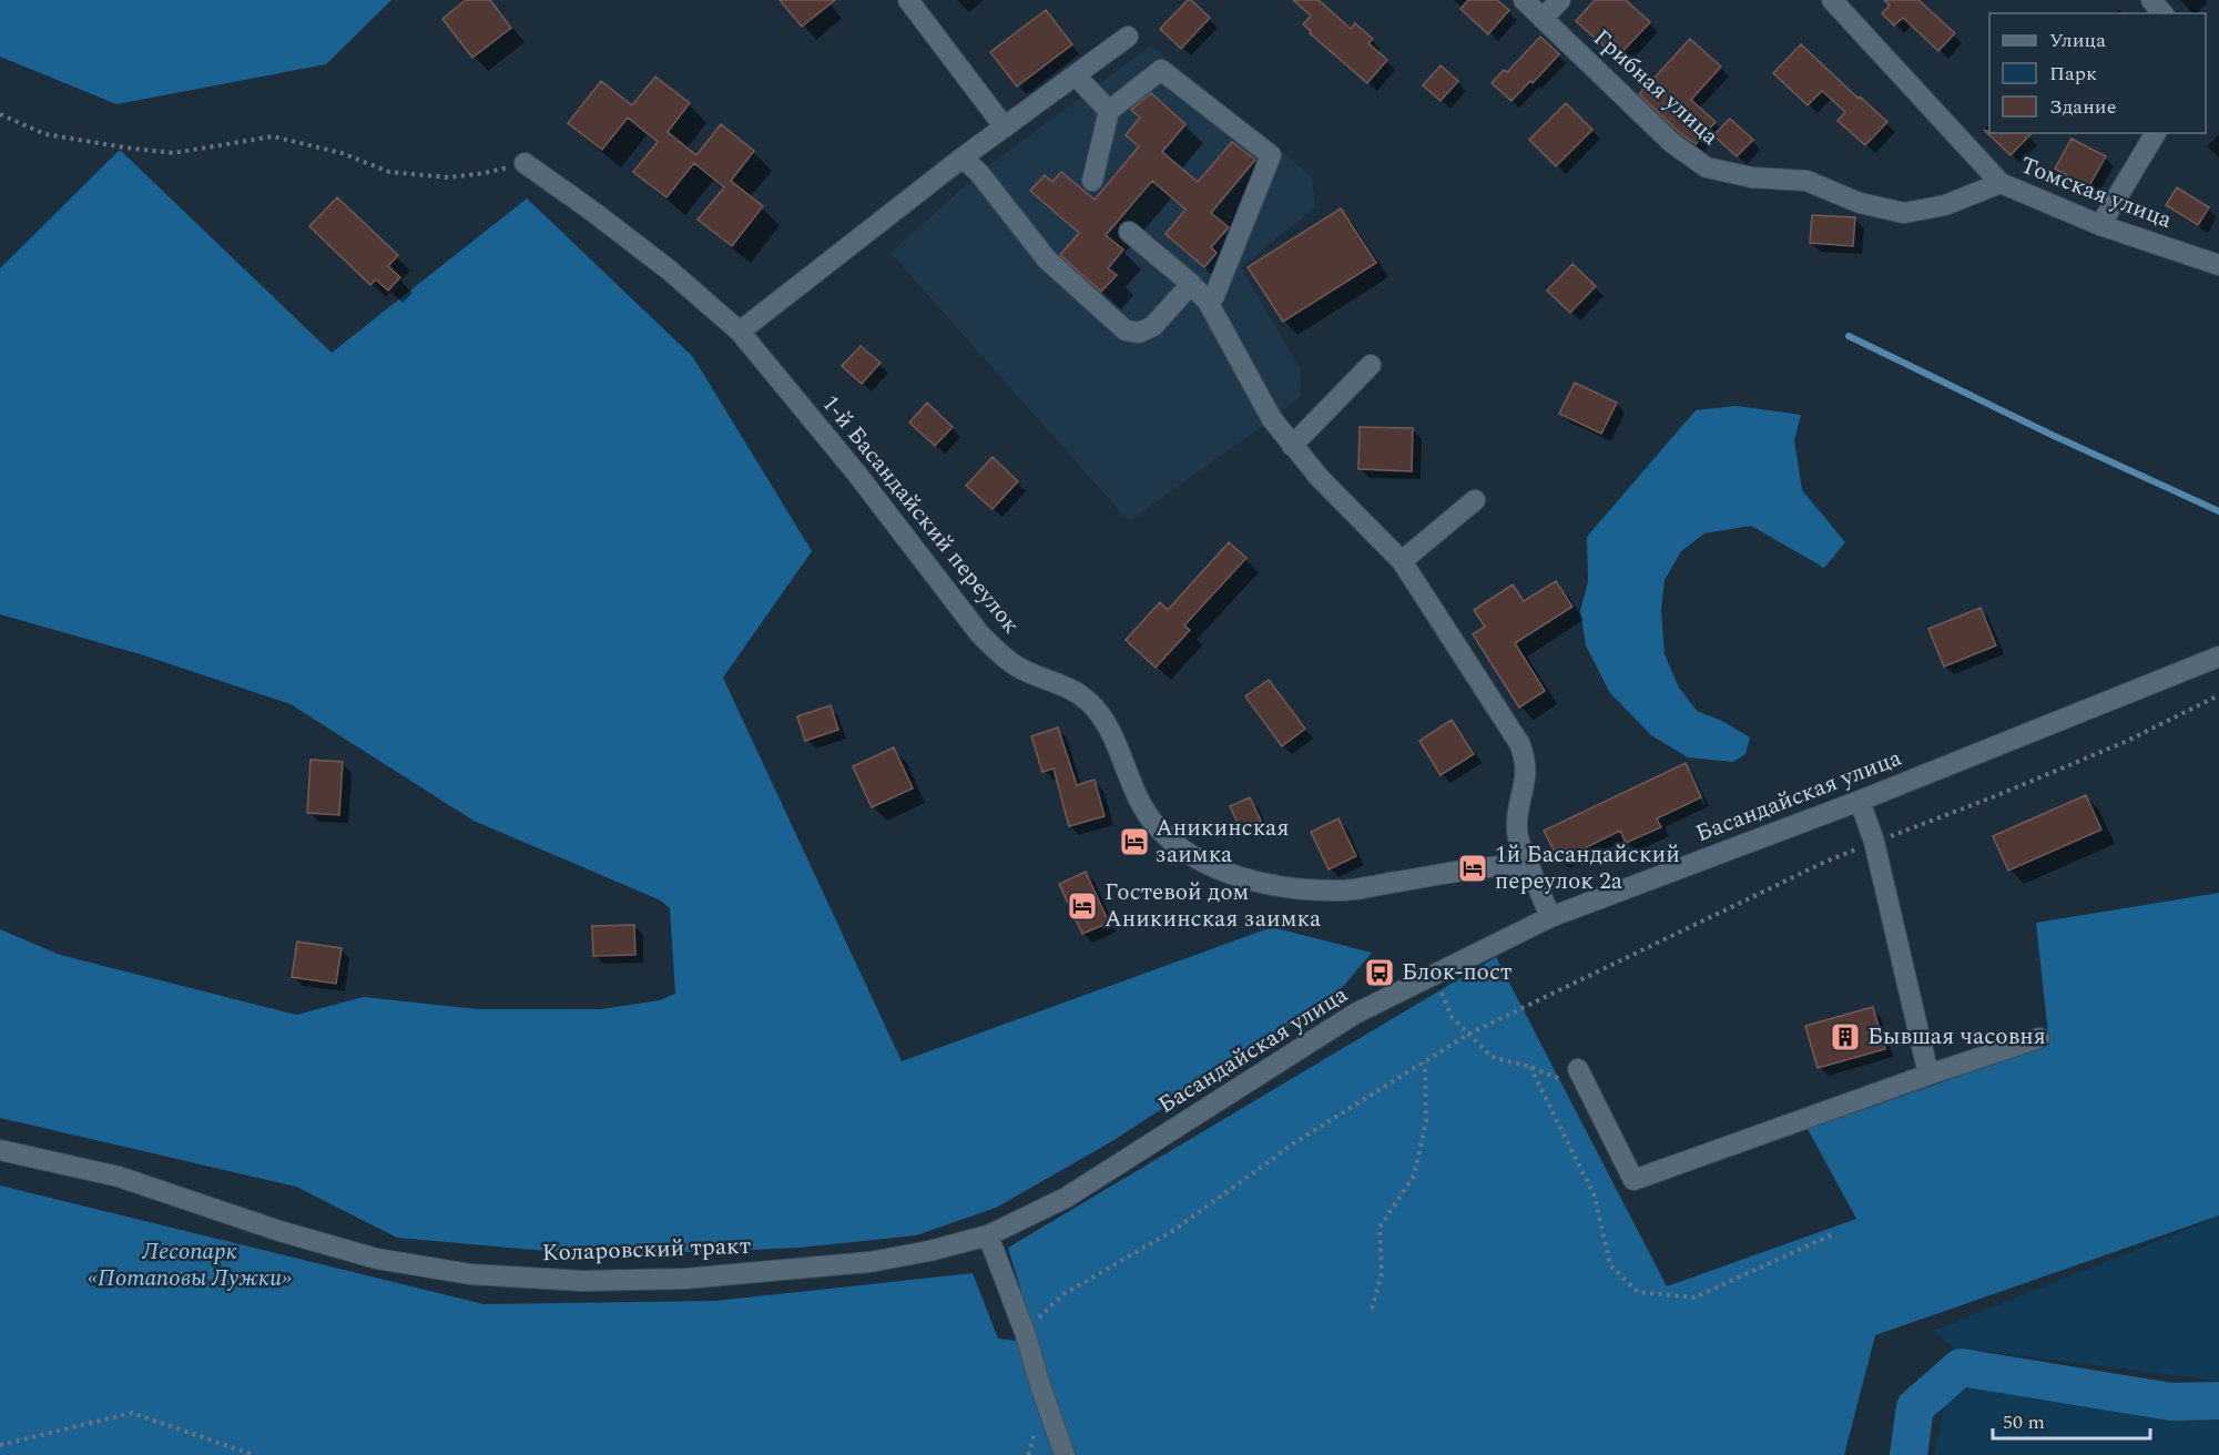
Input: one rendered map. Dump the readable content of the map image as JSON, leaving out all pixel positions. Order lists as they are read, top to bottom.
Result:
{
  "streets": {
    "street": [
      "Грибная улица",
      "Томская улица",
      "1-й Басандайский переулок",
      "Басандайская улица",
      "Коларовский тракт"
    ]
  },
  "crossings": [
    ["Грибная улица", "Томская улица"],
    ["Басандайская улица", "Коларовский тракт"]
  ],
  "parks": ["Лесопарк «Потаповы Лужки»"],
  "places": {
    "hotel": ["Аникинская заимка", "1й Басандайский переулок 2а", "Гостевой дом Аникинская заимка"],
    "bus stop": ["Блок-пост"],
    "building": ["Бывшая часовня"]
  },
  "legend": ["Улица", "Парк", "Здание"],
  "scale_bar": "50 m"
}
